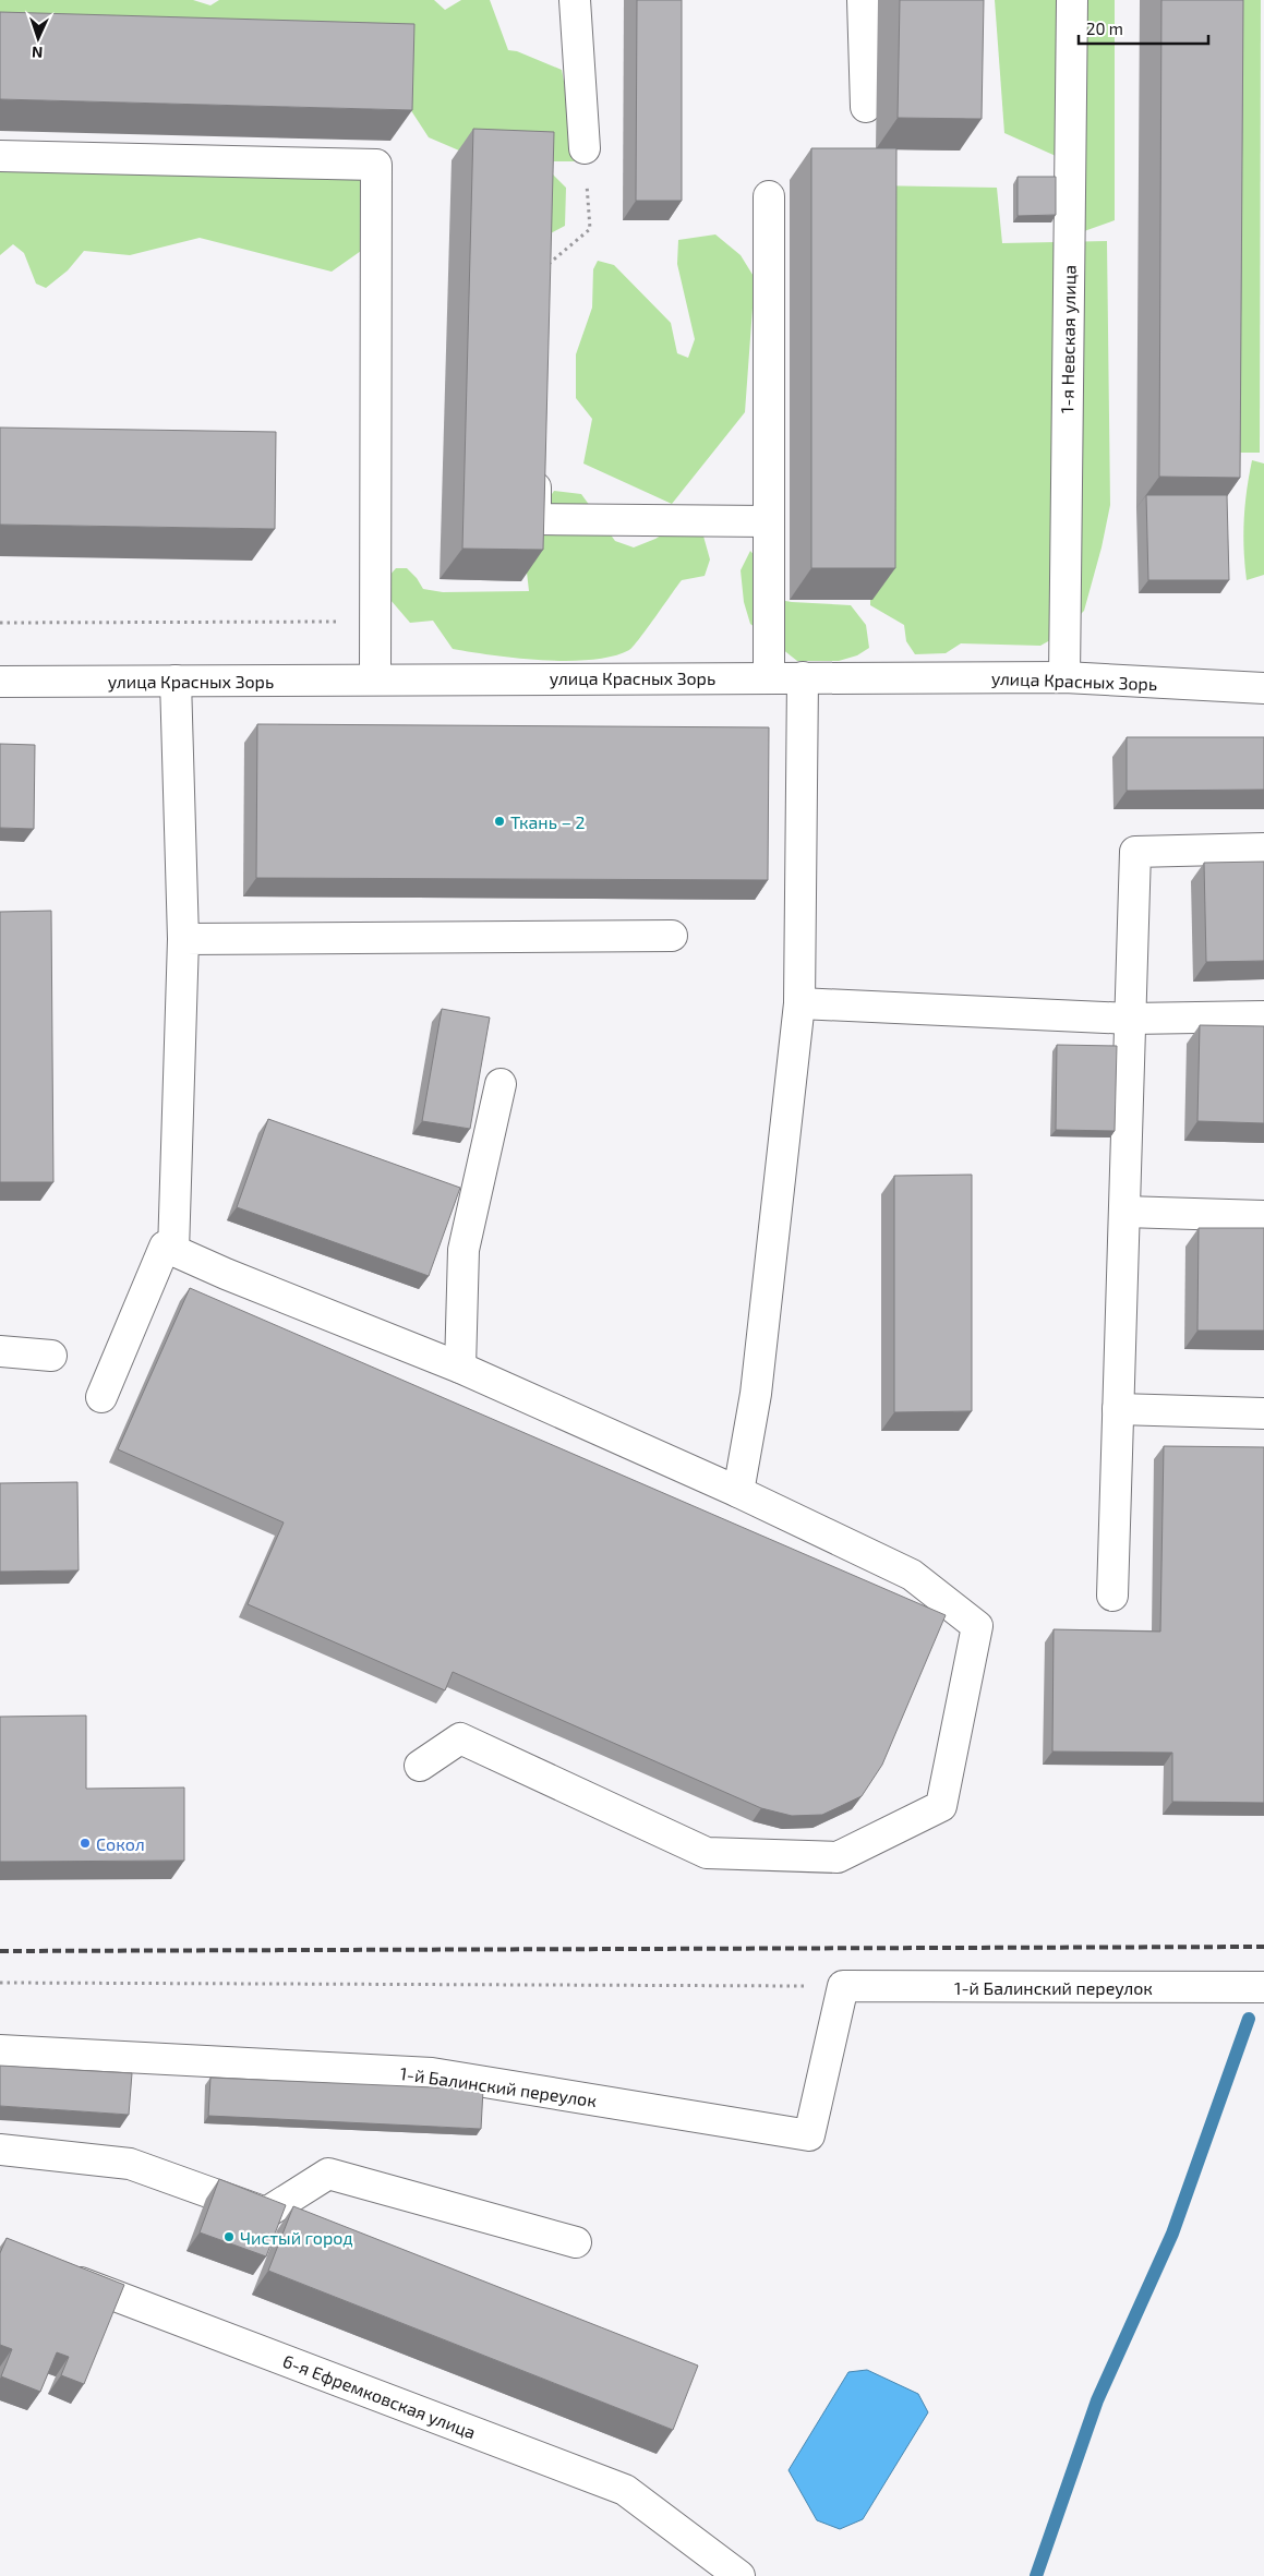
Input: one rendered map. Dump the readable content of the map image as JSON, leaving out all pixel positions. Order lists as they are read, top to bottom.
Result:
{
  "streets": {
    "street": [
      "1-я Невская улица",
      "улица Красных Зорь",
      "1-й Балинский переулок",
      "6-я Ефремковская улица"
    ]
  },
  "crossings": [
    ["1-я Невская улица", "улица Красных Зорь"]
  ],
  "places": ["Ткань – 2", "Сокол", "Чистый город"],
  "scale_bar": "20 m",
  "north": "bottom"
}
